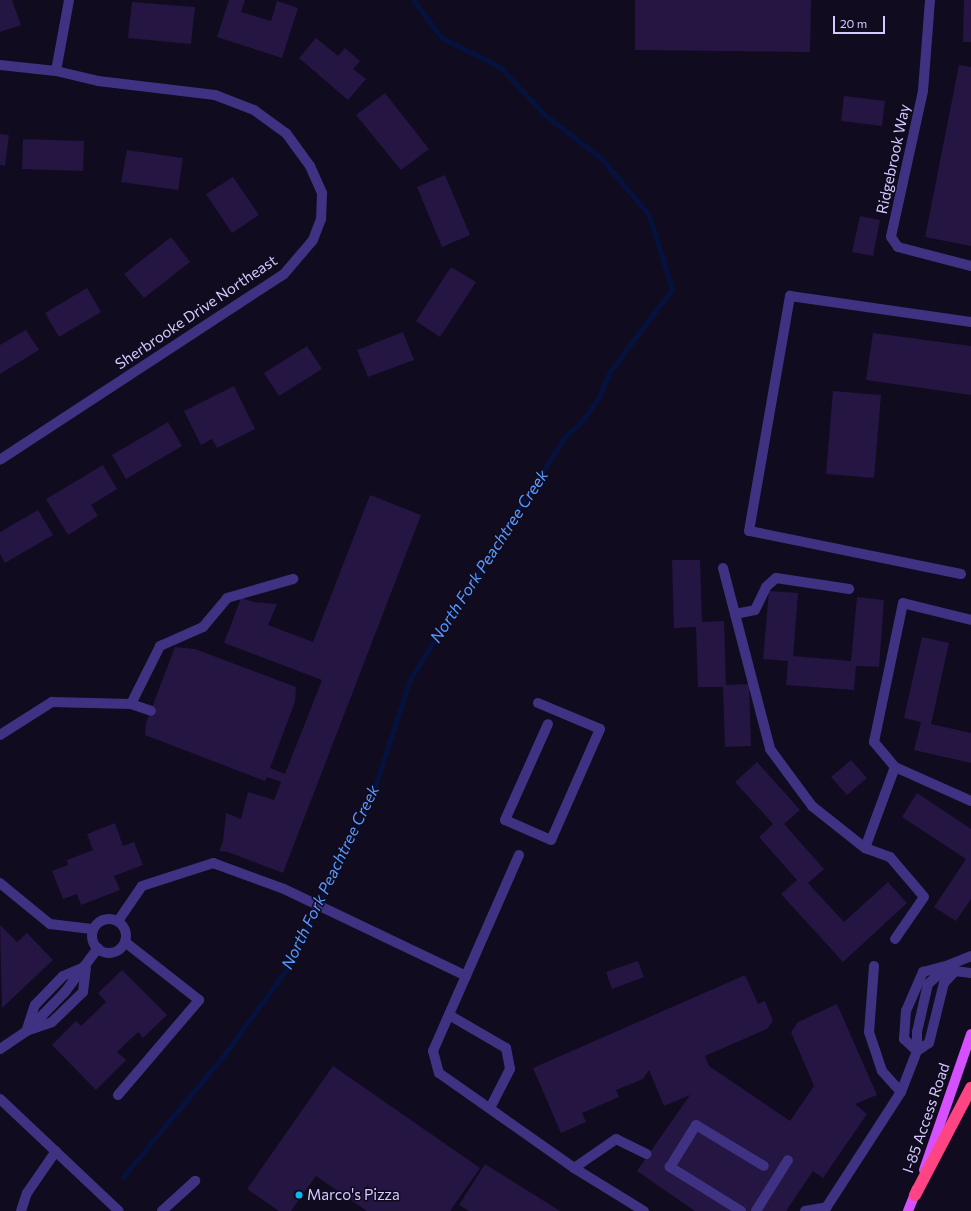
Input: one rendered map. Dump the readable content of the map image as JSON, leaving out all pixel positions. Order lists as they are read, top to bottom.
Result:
{
  "streets": {
    "main road": ["I-85 Access Road"],
    "street": ["Ridgebrook Way", "Sherbrooke Drive Northeast"]
  },
  "water": ["North Fork Peachtree Creek"],
  "places": ["Marco's Pizza"],
  "scale_bar": "20 m"
}
